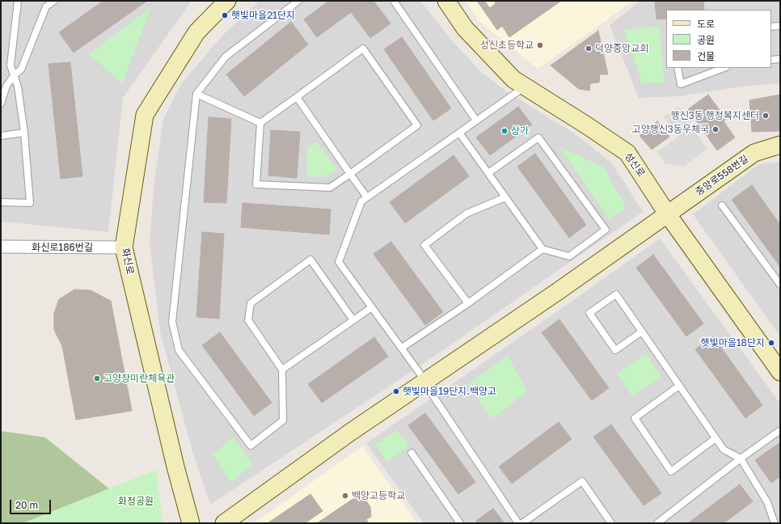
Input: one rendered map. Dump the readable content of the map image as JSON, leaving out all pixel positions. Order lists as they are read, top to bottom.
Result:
{
  "streets": {
    "street": [
      "성신로",
      "중앙로558번길",
      "화신로186번길",
      "화신로"
    ]
  },
  "crossings": [
    ["성신로", "중앙로558번길"],
    ["화신로186번길", "화신로"]
  ],
  "parks": ["화정공원"],
  "places": [
    "햇빛마을21단지",
    "성신초등학교",
    "덕양중앙교회",
    "행신3동 행정복지센터",
    "고양행신3동우체국",
    "상가",
    "햇빛마을18단지",
    "고양장미란체육관",
    "햇빛마을19단지.백양고",
    "백양고등학교"
  ],
  "legend": ["도로", "공원", "건물"],
  "scale_bar": "20 m"
}
